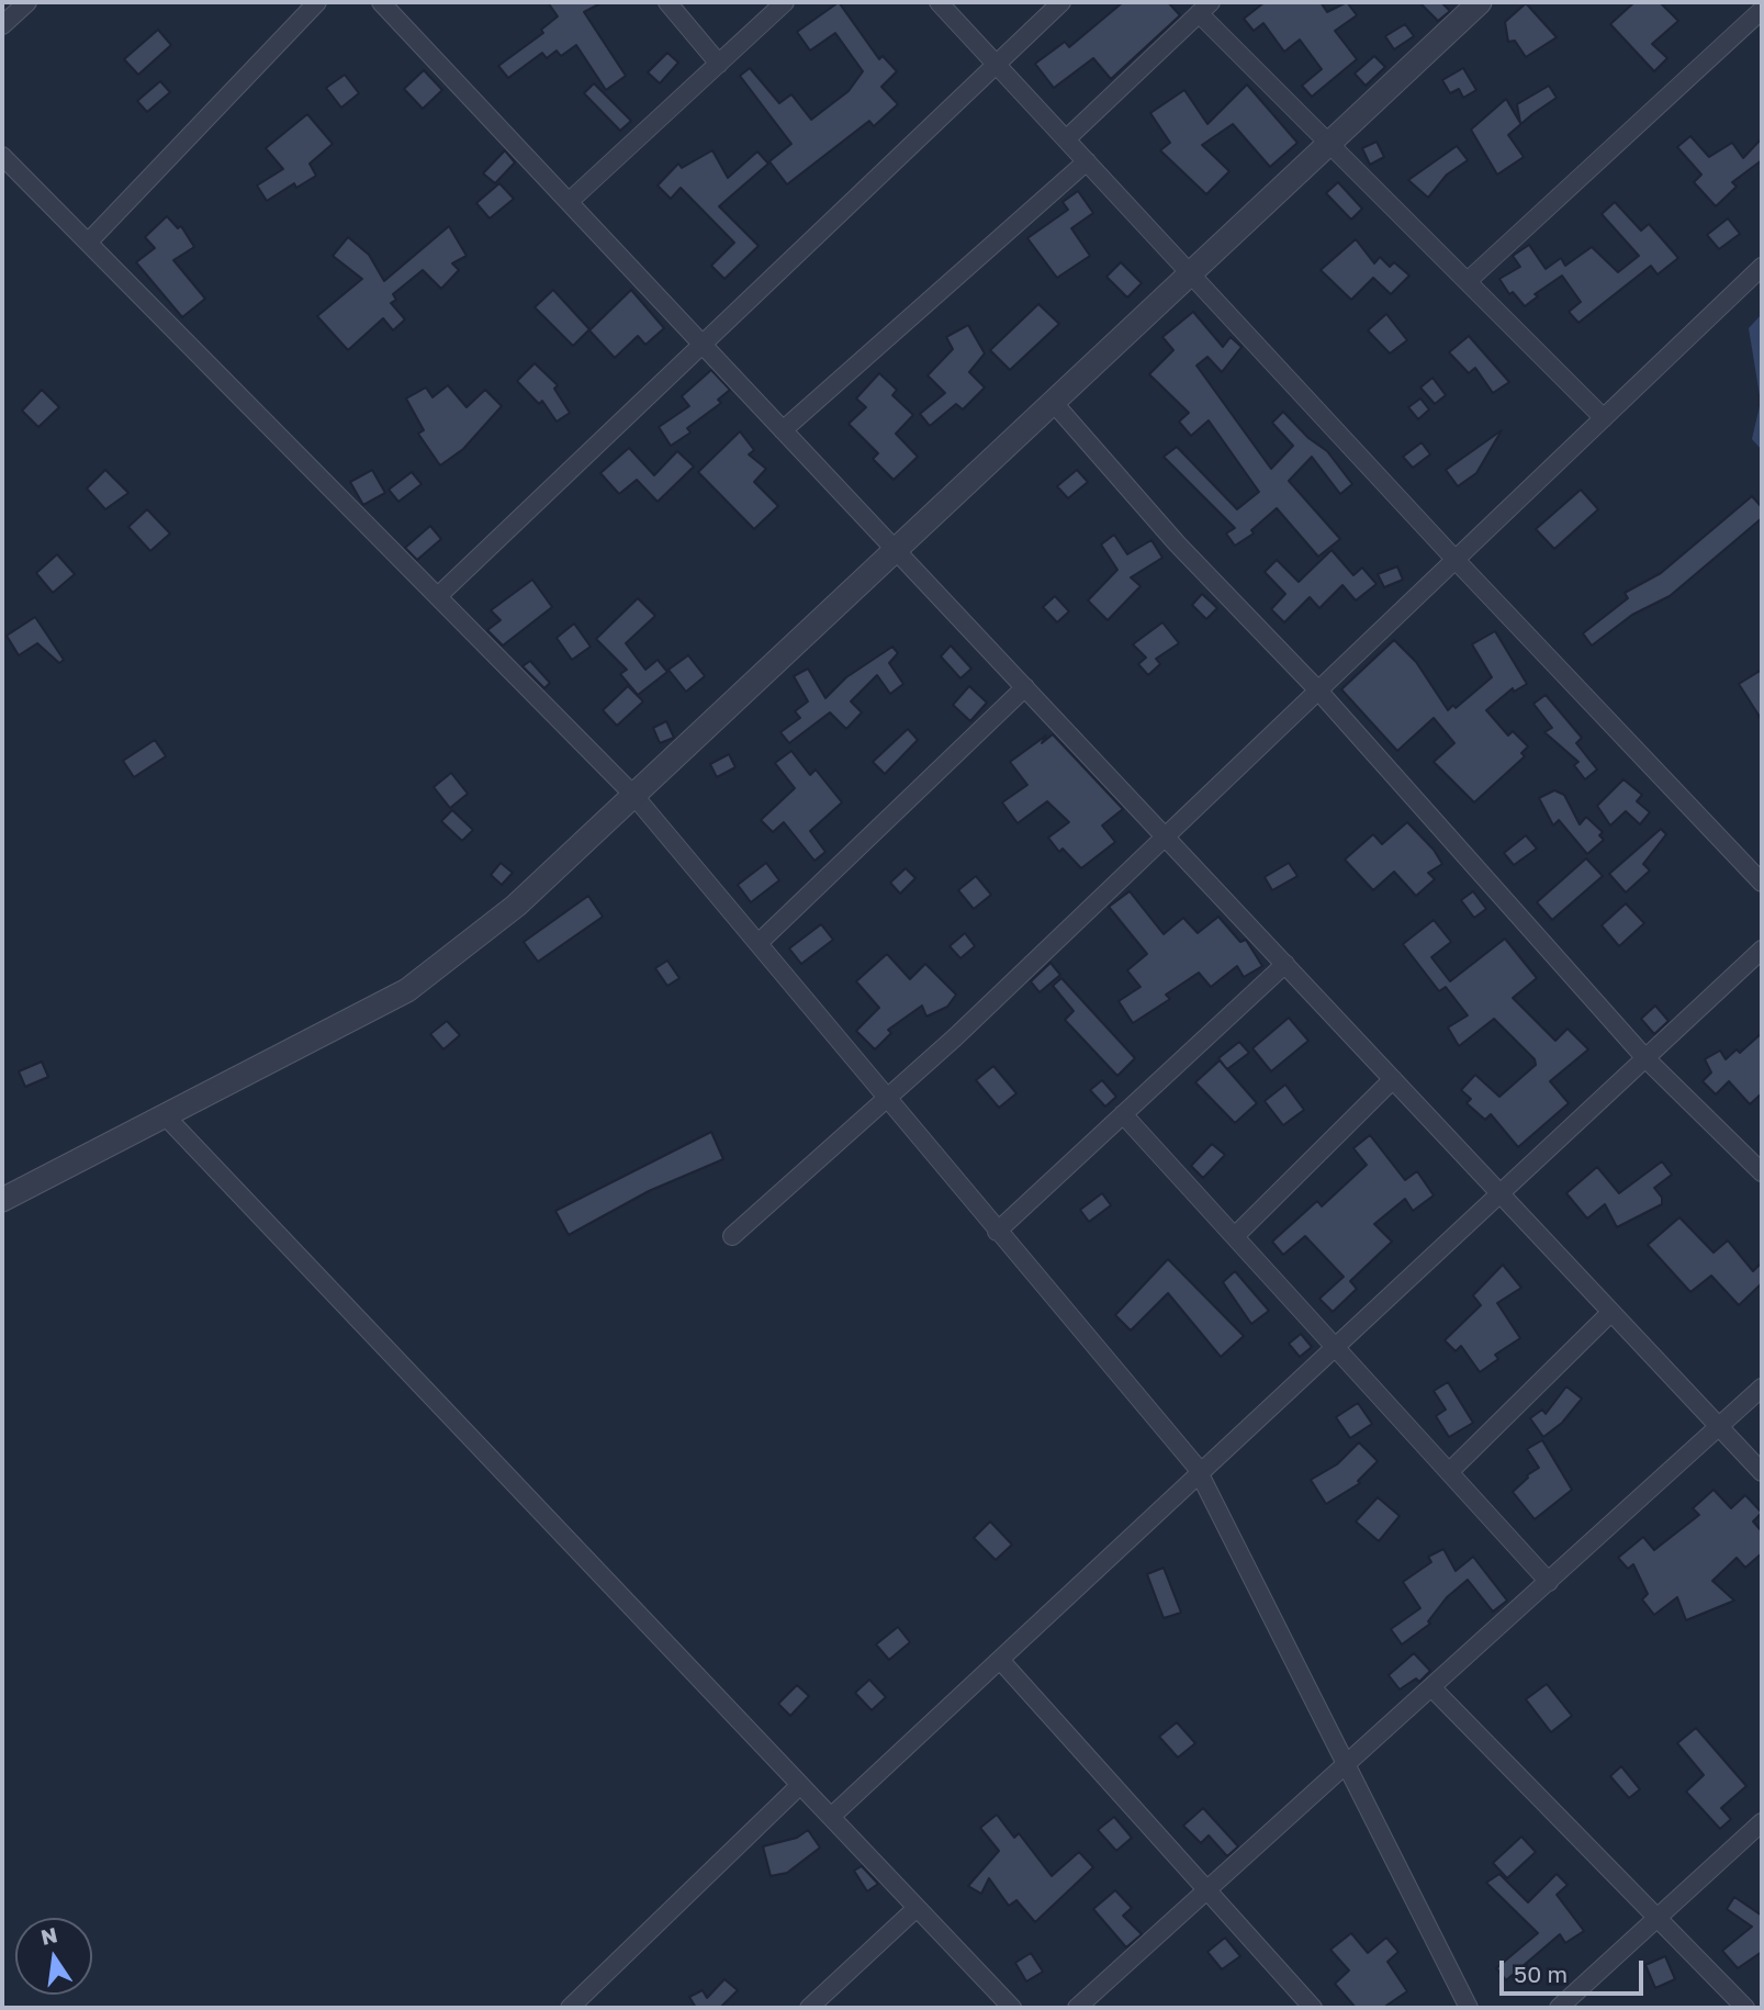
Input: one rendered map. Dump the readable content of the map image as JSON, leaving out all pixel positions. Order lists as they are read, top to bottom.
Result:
{
  "scale_bar": "50 m",
  "north": "top"
}
